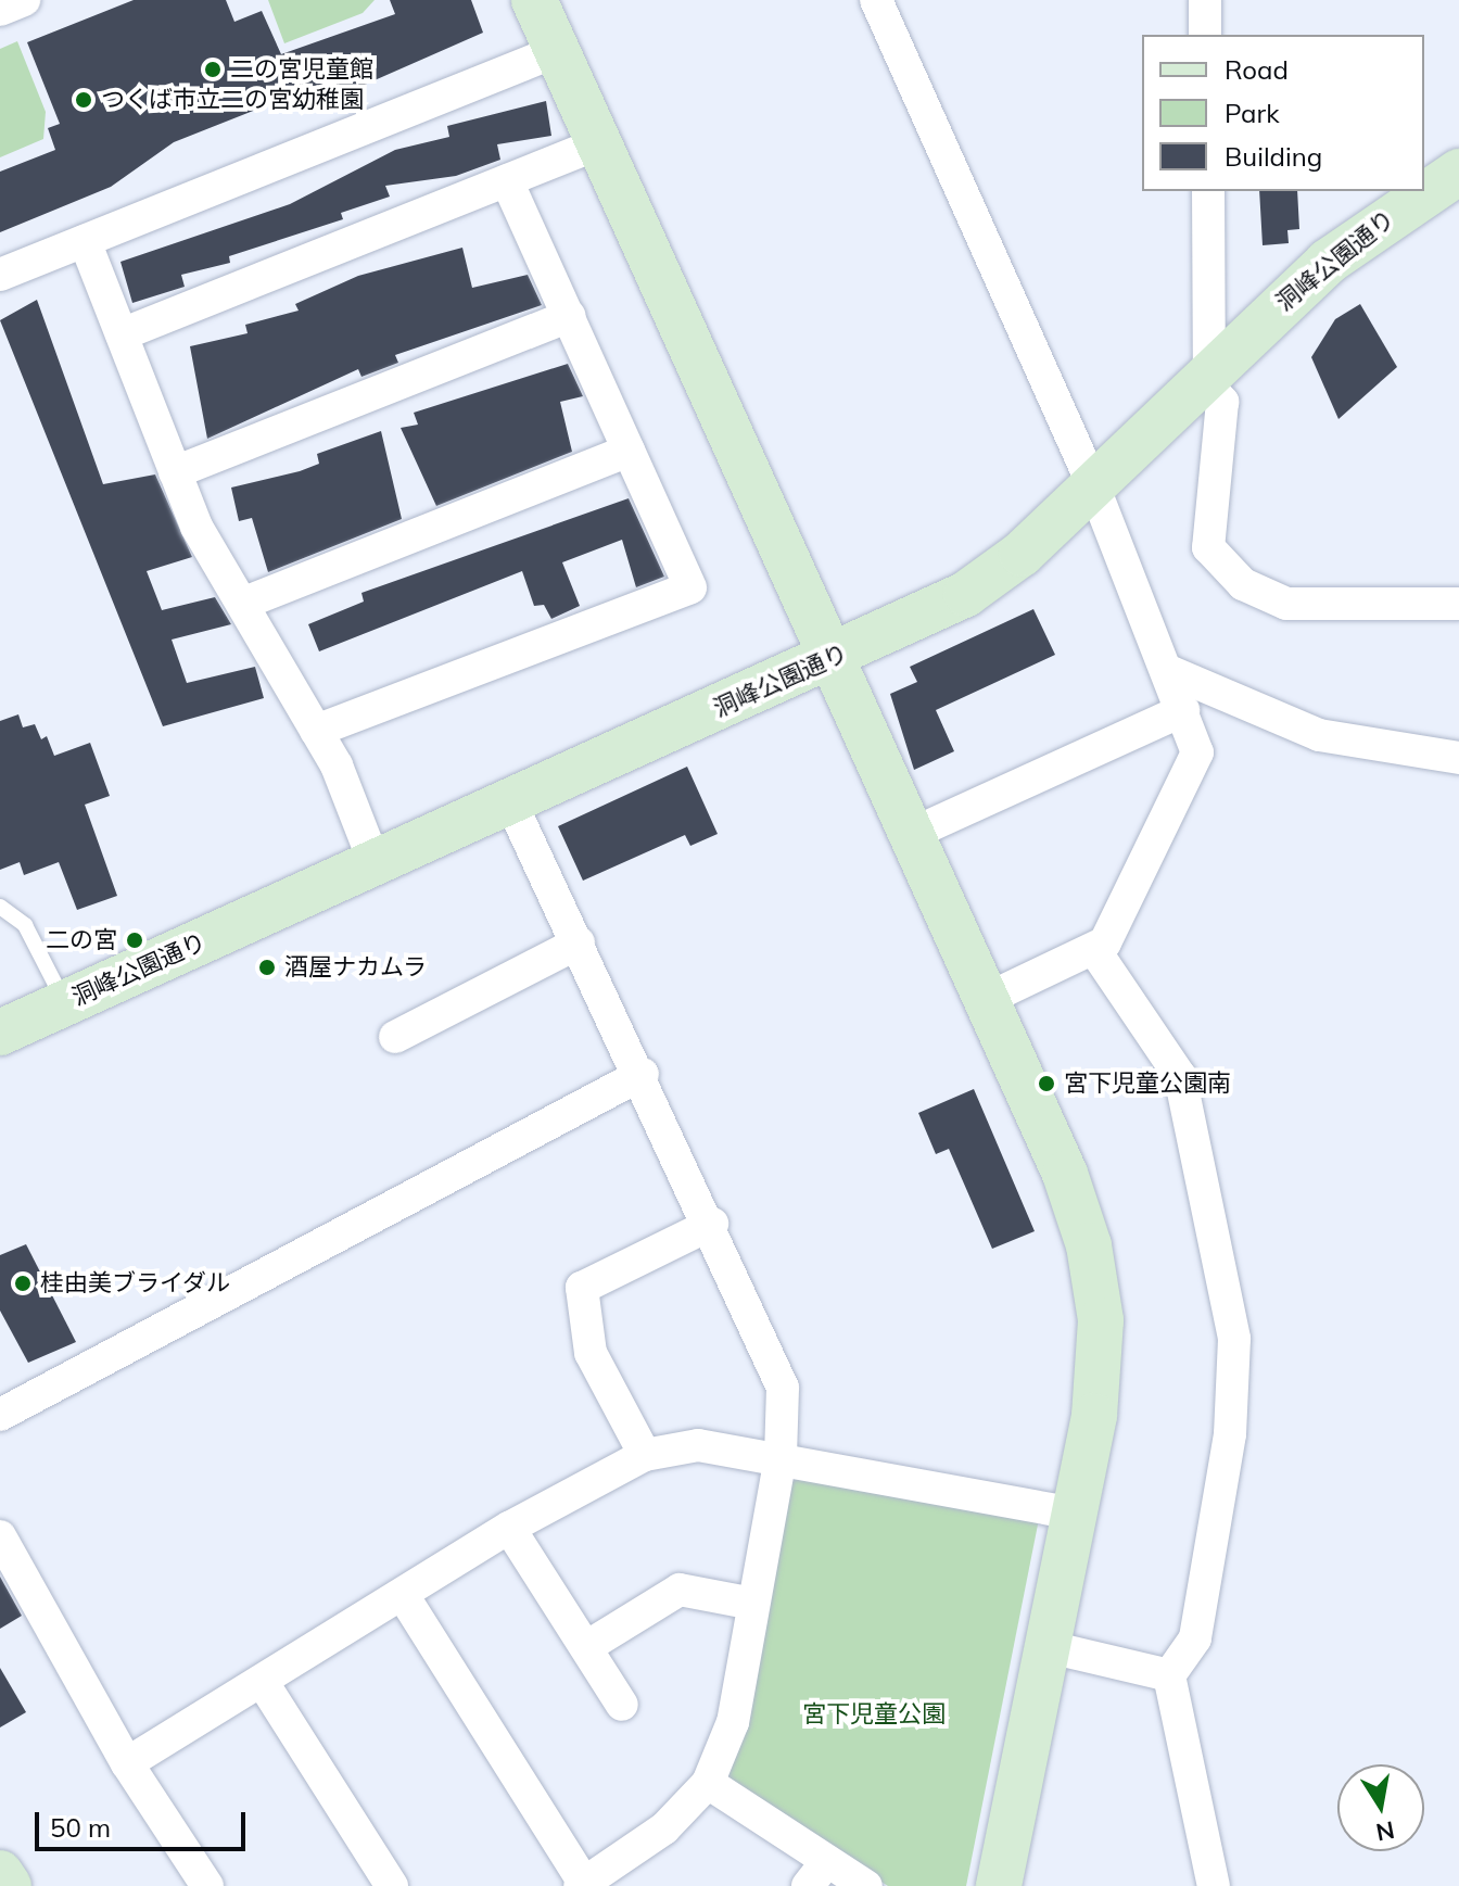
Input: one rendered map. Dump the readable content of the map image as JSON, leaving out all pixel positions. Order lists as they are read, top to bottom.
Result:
{
  "streets": {
    "street": ["洞峰公園通り"]
  },
  "parks": ["宮下児童公園"],
  "places": [
    "二の宮児童館",
    "つくば市立二の宮幼稚園",
    "二の宮",
    "酒屋ナカムラ",
    "宮下児童公園南",
    "桂由美ブライダル"
  ],
  "legend": ["Road", "Park", "Building"],
  "scale_bar": "50 m",
  "north": "bottom"
}
